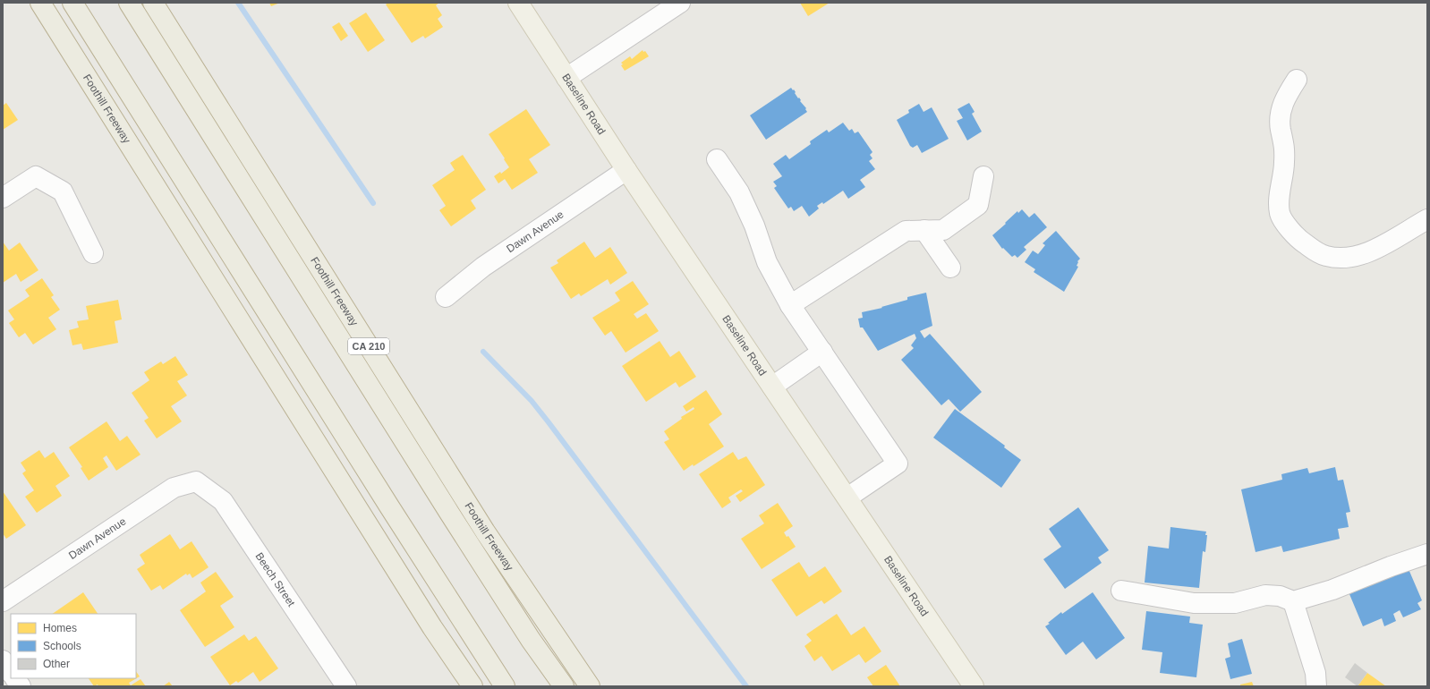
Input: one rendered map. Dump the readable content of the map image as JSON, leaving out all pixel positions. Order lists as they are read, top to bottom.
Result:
{
  "streets": {
    "highway": ["Foothill Freeway", "CA 210"],
    "main road": ["Baseline Road"],
    "street": ["Dawn Avenue", "Beech Street"]
  },
  "crossings": [
    ["Baseline Road", "Dawn Avenue"],
    ["Dawn Avenue", "Beech Street"]
  ],
  "legend": ["Homes", "Schools", "Other"]
}
